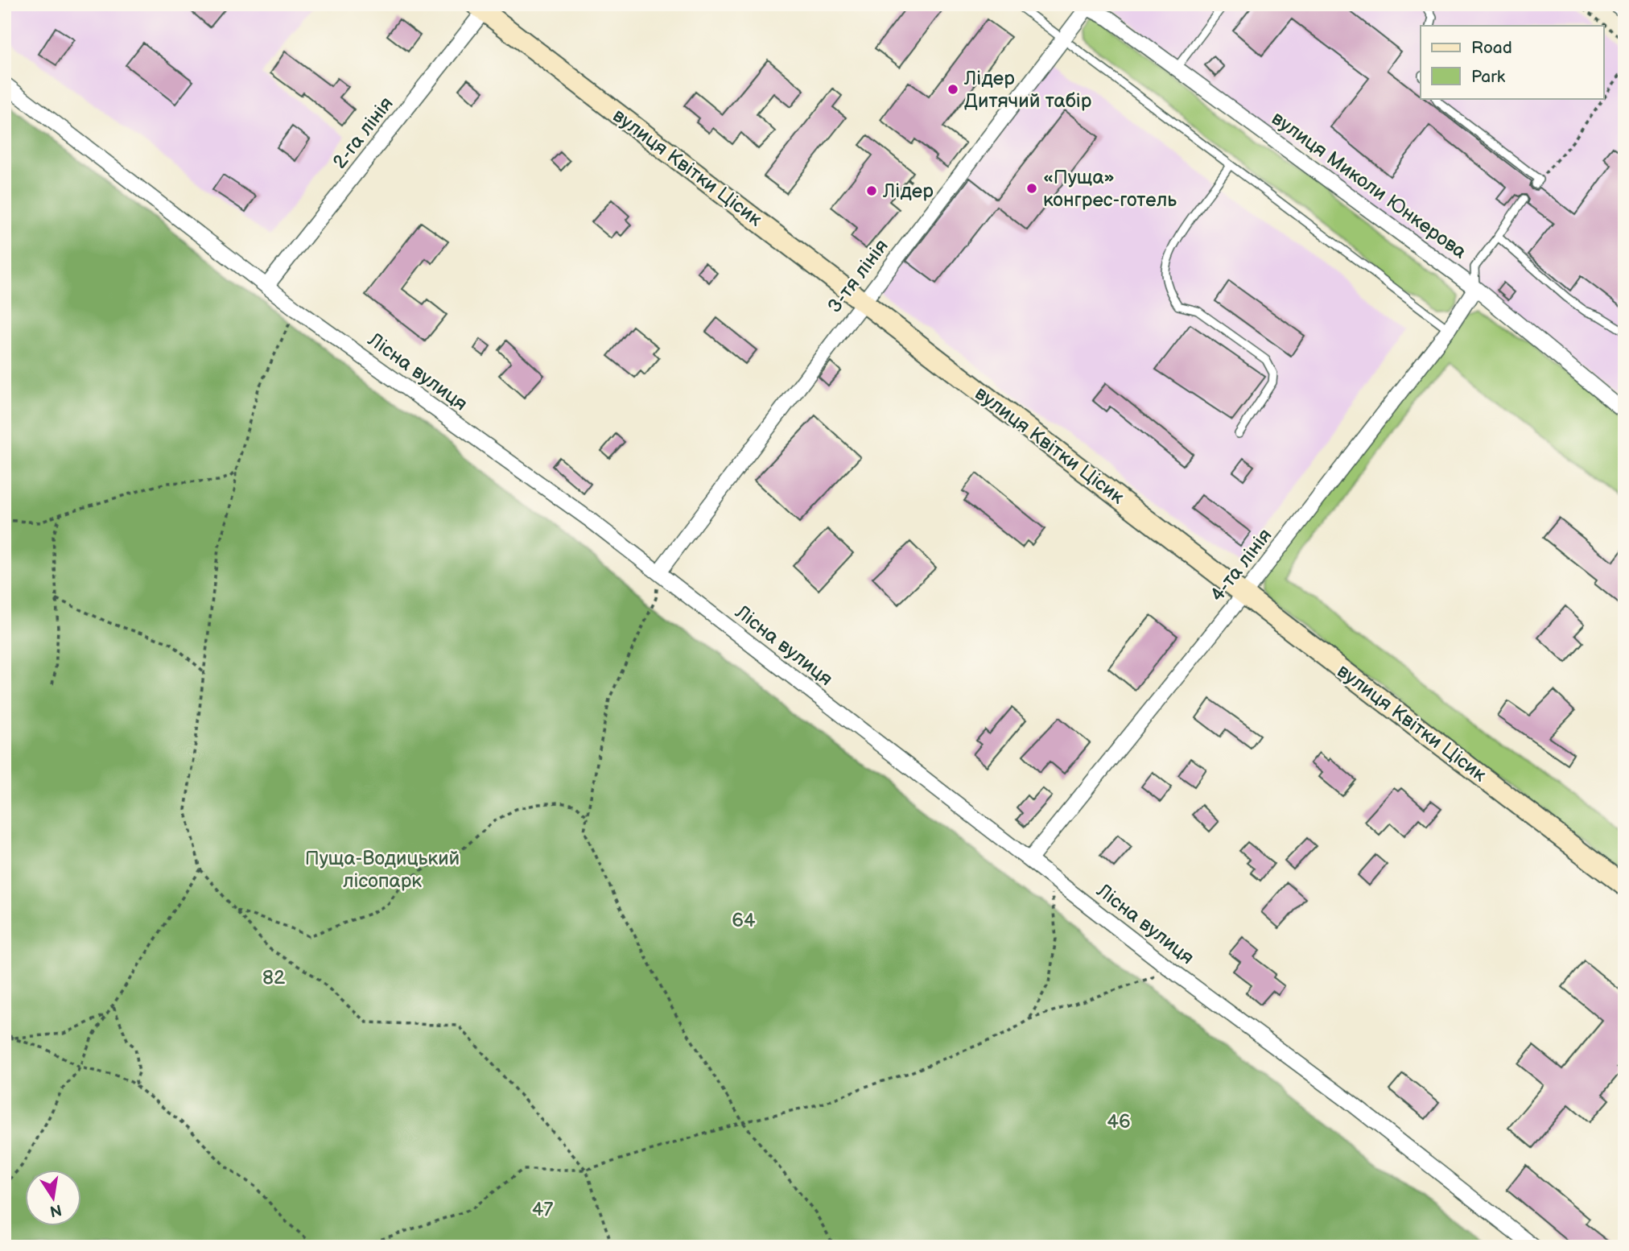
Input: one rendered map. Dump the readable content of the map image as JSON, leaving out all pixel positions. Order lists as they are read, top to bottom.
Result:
{
  "streets": {
    "street": [
      "2-га лінія",
      "вулиця Квітки Цісик",
      "вулиця Миколи Юнкерова",
      "3-тя лінія",
      "Лісна вулиця",
      "4-та лінія"
    ]
  },
  "crossings": [
    ["2-га лінія", "вулиця Квітки Цісик"],
    ["2-га лінія", "Лісна вулиця"],
    ["вулиця Квітки Цісик", "3-тя лінія"],
    ["вулиця Квітки Цісик", "4-та лінія"],
    ["вулиця Миколи Юнкерова", "3-тя лінія"],
    ["вулиця Миколи Юнкерова", "4-та лінія"],
    ["3-тя лінія", "Лісна вулиця"],
    ["Лісна вулиця", "4-та лінія"]
  ],
  "parks": [
    "Пуща-Водицький лісопарк",
    "64",
    "82",
    "46",
    "47"
  ],
  "places": ["Лідер Дитячий табір", "«Пуща» конгрес-готель", "Лідер"],
  "legend": ["Road", "Park"],
  "north": "bottom"
}
